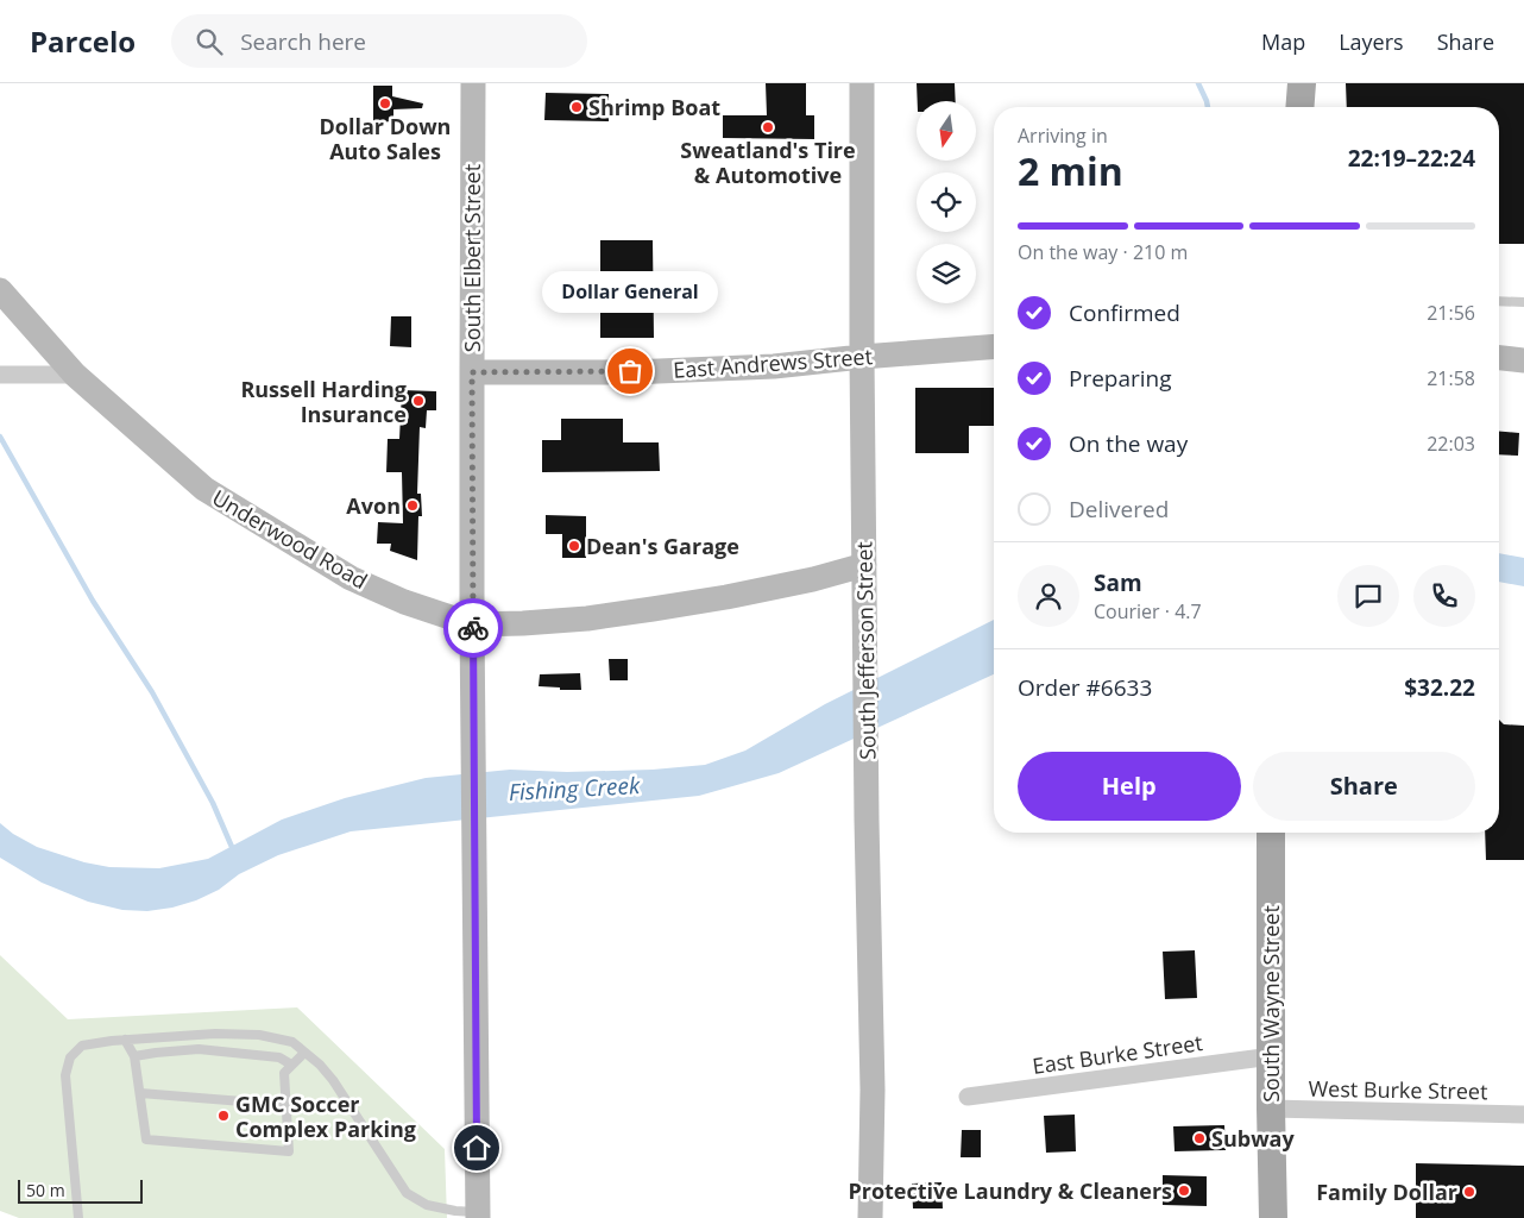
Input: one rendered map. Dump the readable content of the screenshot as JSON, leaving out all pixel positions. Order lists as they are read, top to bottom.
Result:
{
  "streets": {
    "main road": ["South Wayne Street"],
    "street": [
      "South Elbert Street",
      "East Andrews Street",
      "Underwood Road",
      "South Jefferson Street",
      "East Burke Street",
      "West Burke Street"
    ]
  },
  "crossings": [
    ["South Elbert Street", "East Andrews Street"],
    ["South Elbert Street", "Underwood Road"],
    ["East Andrews Street", "South Jefferson Street"],
    ["Underwood Road", "South Jefferson Street"],
    ["South Wayne Street", "East Burke Street"],
    ["South Wayne Street", "West Burke Street"]
  ],
  "water": ["Fishing Creek"],
  "places": [
    "Dollar Down Auto Sales",
    "Shrimp Boat",
    "Sweatland's Tire & Automotive",
    "Dollar General",
    "Russell Harding Insurance",
    "Avon",
    "Dean's Garage",
    "GMC Soccer Complex Parking",
    "Subway",
    "Protective Laundry & Cleaners",
    "Family Dollar"
  ],
  "scale_bar": "50 m",
  "north": "bottom",
  "page": {
    "header": "Parcelo",
    "search": "Search here",
    "nav": ["Map", "Layers", "Share"],
    "heading": ["2 min", "Arriving in", "22:19–22:24"],
    "panel": [
      "Sam",
      "Courier · 4.7",
      "Order #6633",
      "$32.22"
    ],
    "bar": "On the way · 210 m",
    "bubble": "Dollar General",
    "list": [
      ["Confirmed", "21:56"],
      ["Preparing", "21:58"],
      ["On the way", "22:03"],
      "Delivered"
    ],
    "buttons": ["Help", "Share"],
    "scale": "50 m"
  }
}
